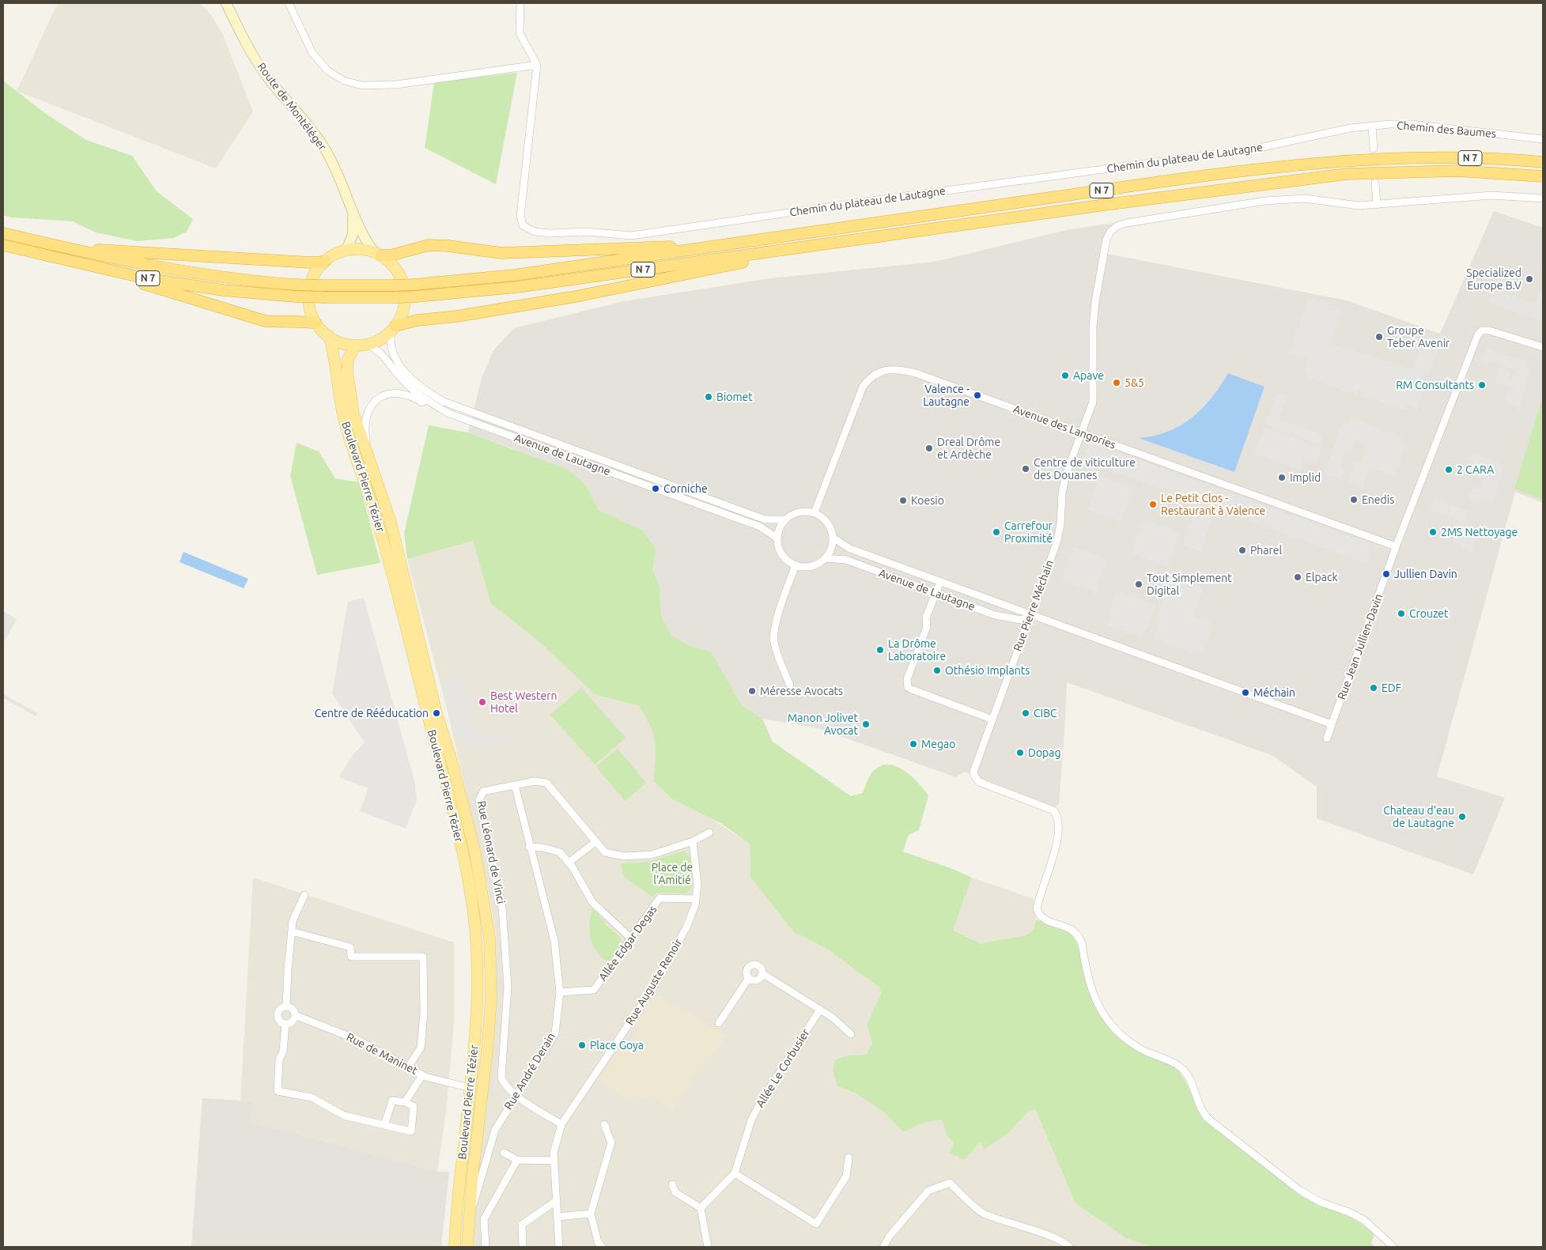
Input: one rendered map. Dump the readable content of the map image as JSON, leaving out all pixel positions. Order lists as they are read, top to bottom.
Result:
{
  "streets": {
    "highway": ["N 7"],
    "main road": ["Route de Montéléger", "Boulevard Pierre Tézier"],
    "street": [
      "Chemin des Baumes",
      "Chemin du plateau de Lautagne",
      "Avenue des Langories",
      "Avenue de Lautagne",
      "Rue Pierre Méchain",
      "Rue Jean Jullien-Davin",
      "Rue Léonard de Vinci",
      "Allée Edgar Degas",
      "Rue Auguste Renoir",
      "Rue de Maninet",
      "Allée Le Corbusier",
      "Rue André Derain"
    ]
  },
  "crossings": [
    ["Route de Montéléger", "Avenue de Lautagne"],
    ["Route de Montéléger", "Boulevard Pierre Tézier"],
    ["Chemin des Baumes", "Chemin du plateau de Lautagne"],
    ["Avenue des Langories", "Avenue de Lautagne"],
    ["Avenue des Langories", "Rue Pierre Méchain"],
    ["Avenue des Langories", "Rue Jean Jullien-Davin"],
    ["Avenue de Lautagne", "Boulevard Pierre Tézier"],
    ["Avenue de Lautagne", "Rue Pierre Méchain"],
    ["Boulevard Pierre Tézier", "Rue de Maninet"],
    ["Boulevard Pierre Tézier", "Rue André Derain"],
    ["Rue Léonard de Vinci", "Rue Auguste Renoir"],
    ["Rue Léonard de Vinci", "Rue André Derain"],
    ["Allée Edgar Degas", "Rue Auguste Renoir"],
    ["Allée Edgar Degas", "Rue André Derain"]
  ],
  "parks": ["Place de l'Amitié"],
  "places": [
    "Specialized Europe B.V",
    "Groupe Teber Avenir",
    "Apave",
    "5&5",
    "RM Consultants",
    "Valence - Lautagne",
    "Biomet",
    "Dreal Drôme et Ardèche",
    "Centre de viticulture des Douanes",
    "2 CARA",
    "Implid",
    "Corniche",
    "Enedis",
    "Koesio",
    "Le Petit Clos - Restaurant à Valence",
    "Carrefour Proximité",
    "2MS Nettoyage",
    "Pharel",
    "Jullien Davin",
    "Elpack",
    "Tout Simplement Digital",
    "Crouzet",
    "La Drôme Laboratoire",
    "Othésio Implants",
    "EDF",
    "Méresse Avocats",
    "Méchain",
    "Best Western Hotel",
    "Centre de Rééducation",
    "CIBC",
    "Manon Jolivet Avocat",
    "Megao",
    "Dopag",
    "Chateau d'eau de Lautagne",
    "Place Goya"
  ]
}
